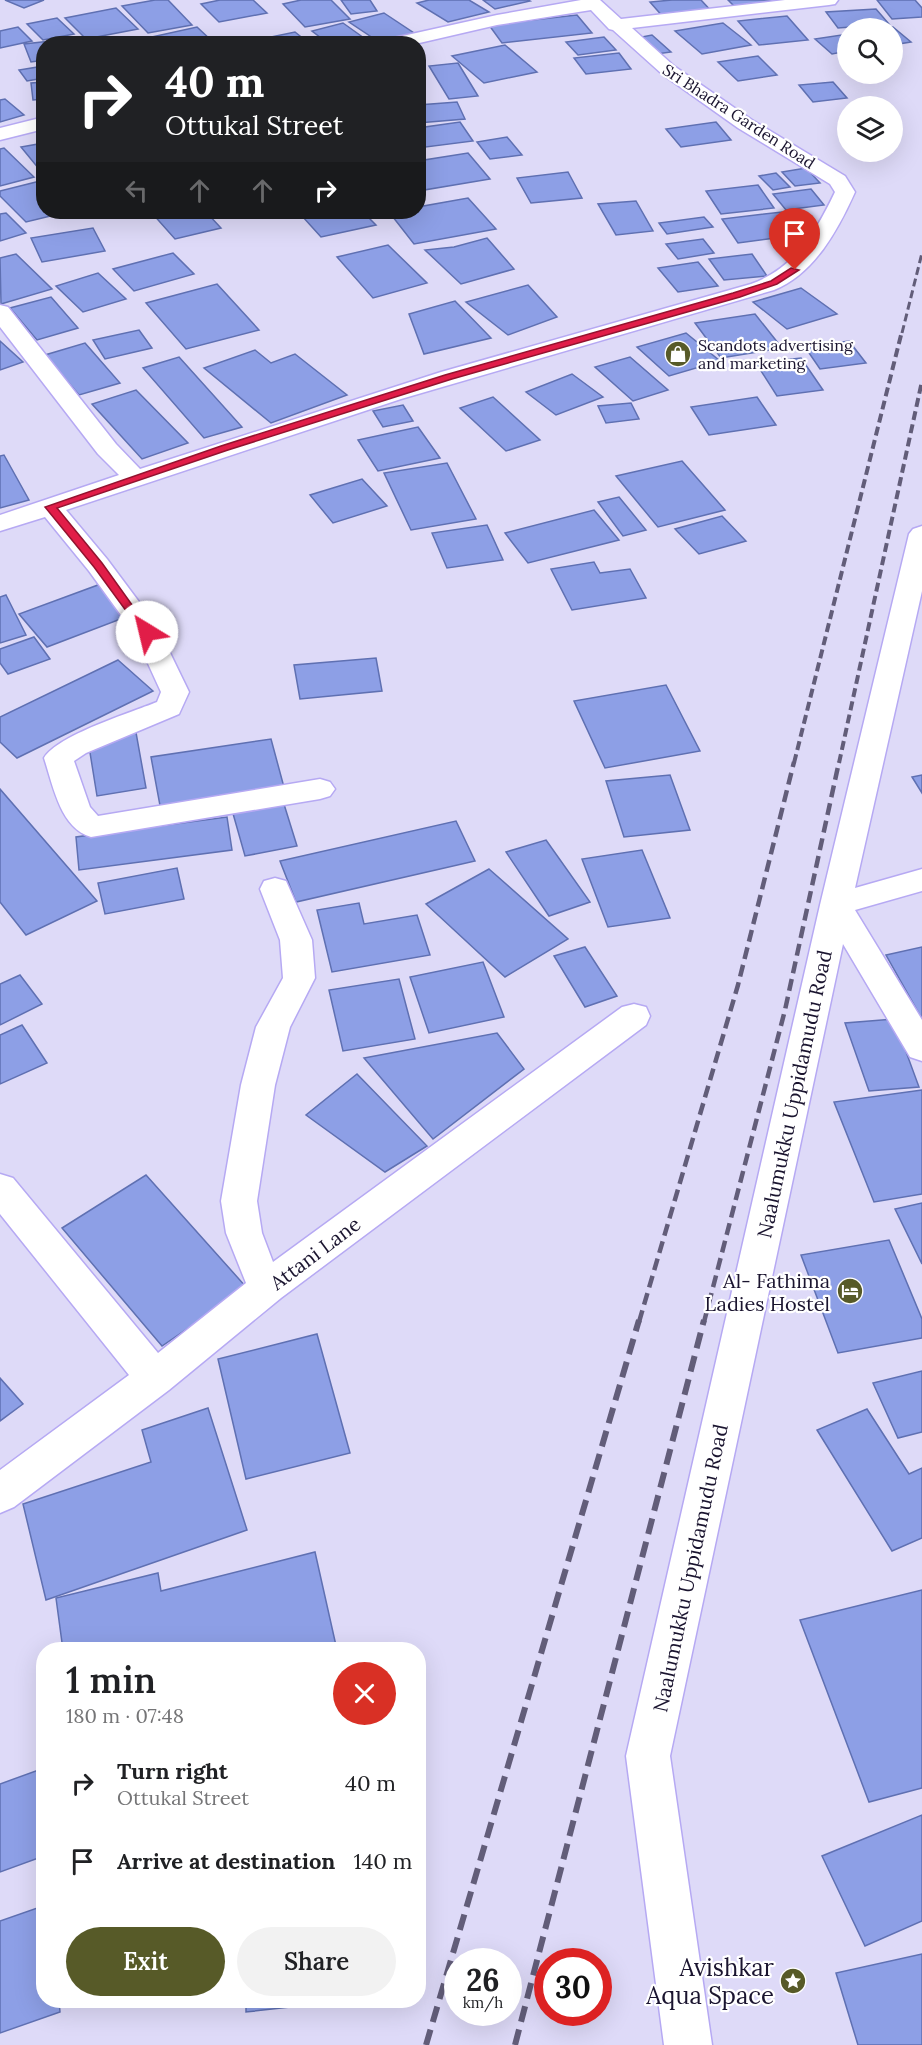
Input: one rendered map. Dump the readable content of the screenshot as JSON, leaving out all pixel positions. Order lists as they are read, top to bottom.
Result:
{
  "streets": {
    "street": ["Sri Bhadra Garden Road", "Naalumukku Uppidamudu Road", "Attani Lane"]
  },
  "places": {
    "shop": ["Scandots advertising and marketing"],
    "hotel": ["Al- Fathima Ladies Hostel"],
    "place": ["Avishkar Aqua Space"]
  },
  "page": {
    "turn": ["40 m", "Ottukal Street"],
    "heading": ["1 min", "180 m · 07:48"],
    "list": [
      {
        "name": "Turn right",
        "note": "Ottukal Street",
        "value": "40 m"
      },
      {
        "name": "Arrive at destination",
        "value": "140 m"
      }
    ],
    "buttons": ["Exit", "Share"],
    "speed": "26 km/h",
    "limit": "30"
  }
}
